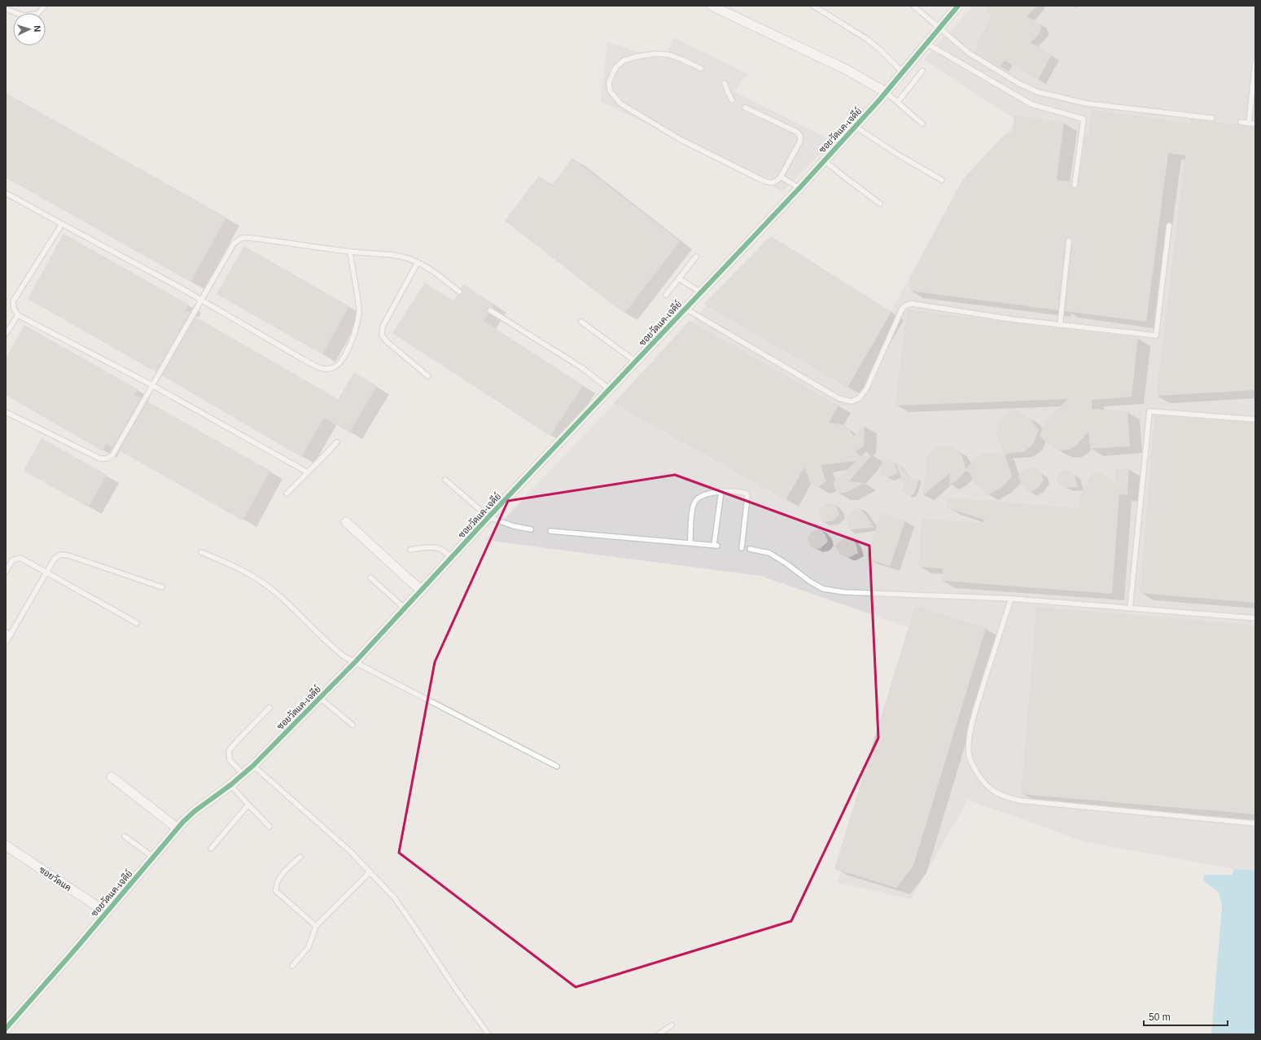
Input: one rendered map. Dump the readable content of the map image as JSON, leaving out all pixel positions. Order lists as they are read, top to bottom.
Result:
{
  "streets": {
    "street": ["ซอยวัดแค-เจดีย์", "ซอยวัดแค"]
  },
  "crossings": [
    ["ซอยวัดแค-เจดีย์", "ซอยวัดแค"]
  ],
  "scale_bar": "50 m",
  "north": "right"
}
